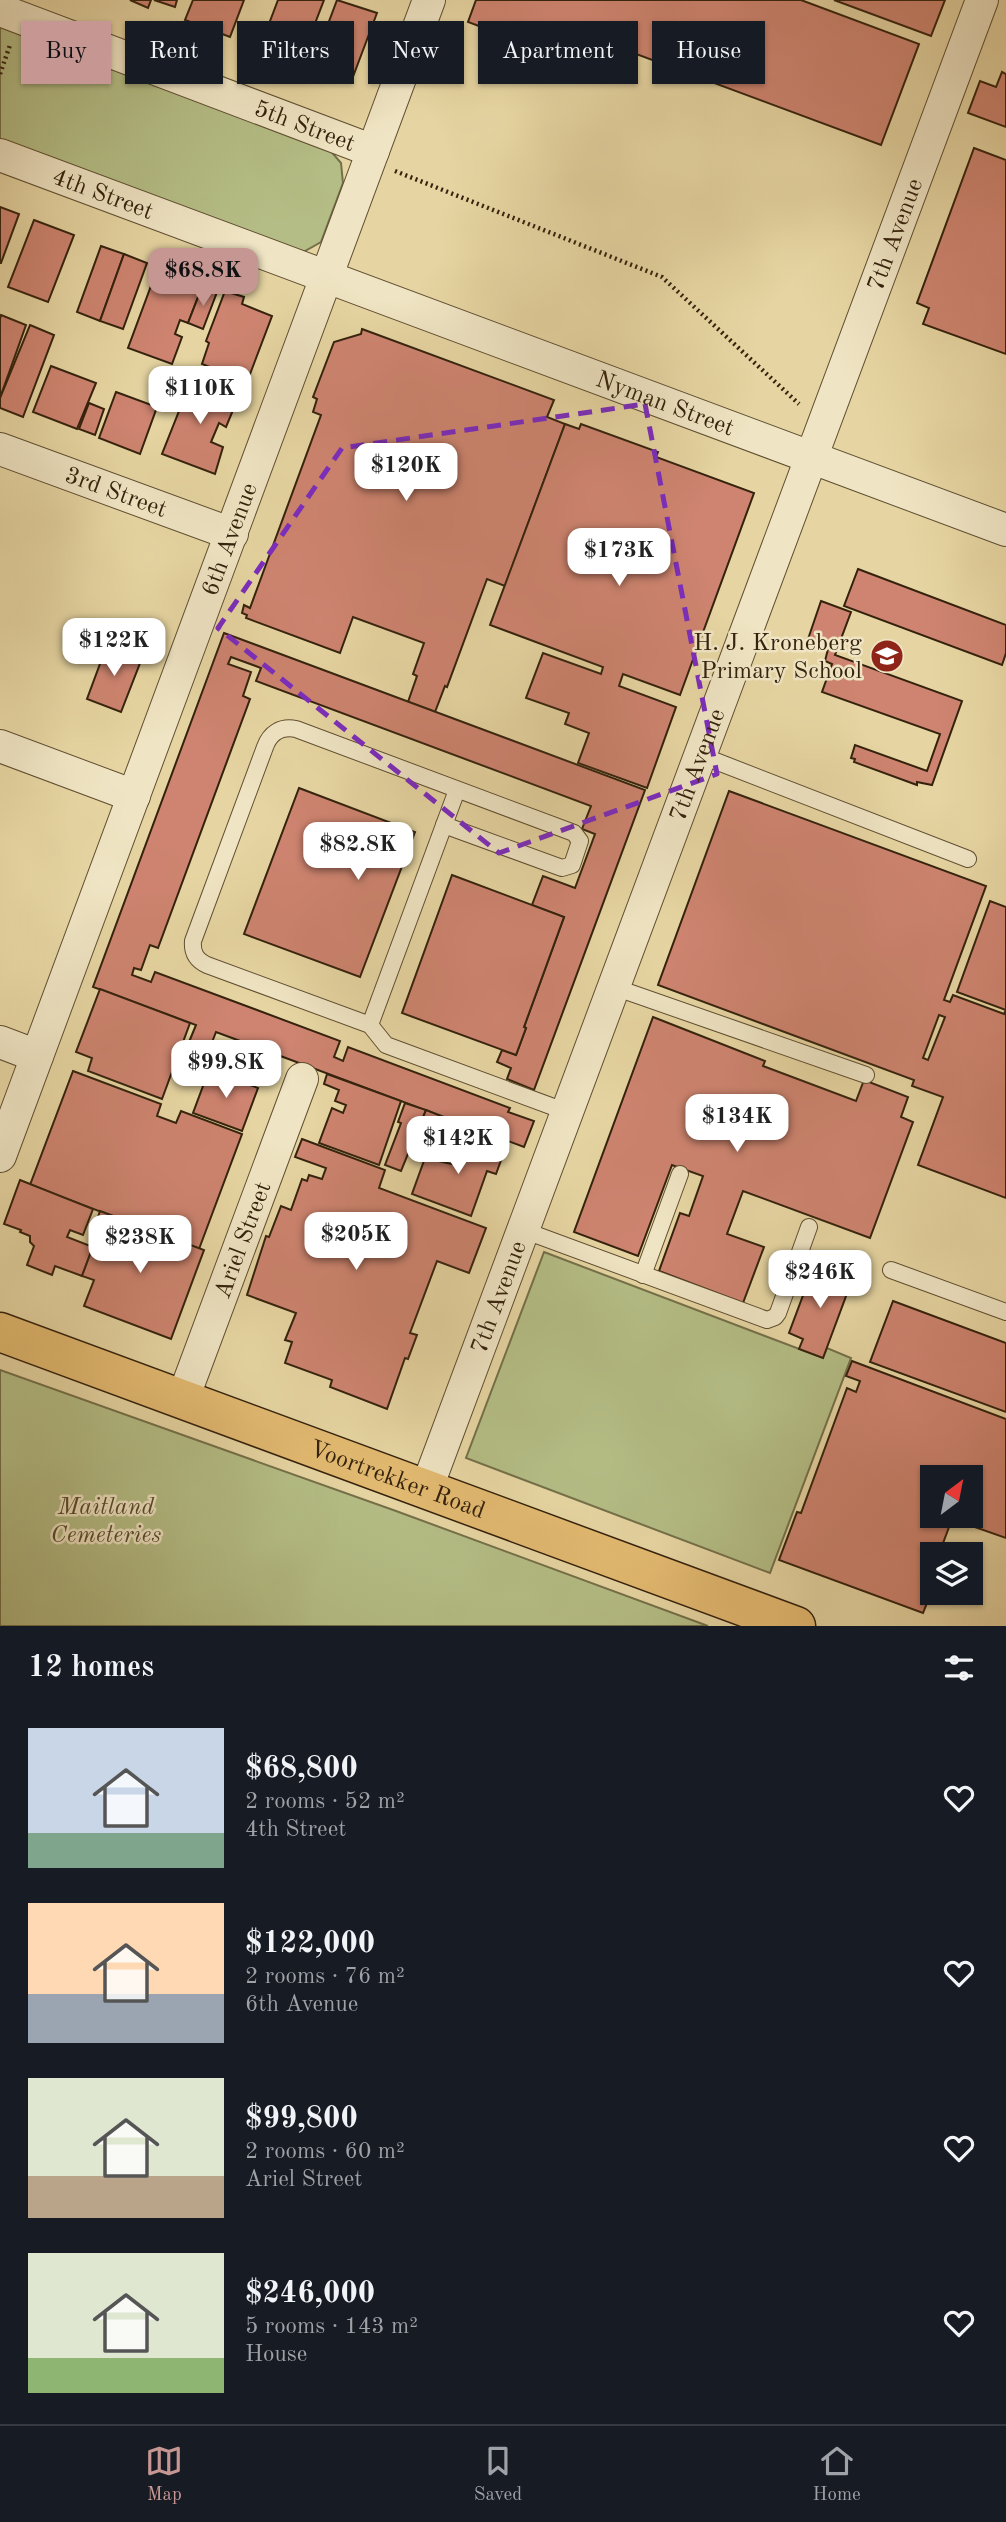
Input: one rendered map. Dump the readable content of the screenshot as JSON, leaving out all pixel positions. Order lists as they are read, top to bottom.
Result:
{
  "streets": {
    "main road": ["Voortrekker Road"],
    "street": [
      "5th Street",
      "4th Street",
      "7th Avenue",
      "Nyman Street",
      "3rd Street",
      "6th Avenue",
      "Ariel Street"
    ]
  },
  "crossings": [
    ["5th Street", "6th Avenue"],
    ["4th Street", "Nyman Street"],
    ["4th Street", "6th Avenue"],
    ["7th Avenue", "Nyman Street"],
    ["7th Avenue", "Voortrekker Road"],
    ["Nyman Street", "6th Avenue"],
    ["3rd Street", "6th Avenue"],
    ["Ariel Street", "Voortrekker Road"]
  ],
  "parks": ["Maitland Cemeteries"],
  "places": {
    "school or university": ["H. J. Kroneberg Primary School"]
  },
  "north": "top right",
  "page": {
    "chip": [
      "Buy",
      "Rent",
      "Filters",
      "New",
      "Apartment",
      "House"
    ],
    "price": [
      "$68.8K",
      "$110K",
      "$120K",
      "$173K",
      "$122K",
      "$82.8K",
      "$99.8K",
      "$134K",
      "$142K",
      "$205K",
      "$238K",
      "$246K"
    ],
    "heading": "12 homes",
    "list": [
      {
        "name": "$68,800",
        "note": "2 rooms · 52 m² · 4th Street"
      },
      {
        "name": "$122,000",
        "note": "2 rooms · 76 m² · 6th Avenue"
      },
      {
        "name": "$99,800",
        "note": "2 rooms · 60 m² · Ariel Street"
      },
      {
        "name": "$246,000",
        "note": "5 rooms · 143 m² · House"
      }
    ],
    "tabs": ["Map", "Saved", "Home"]
  }
}
